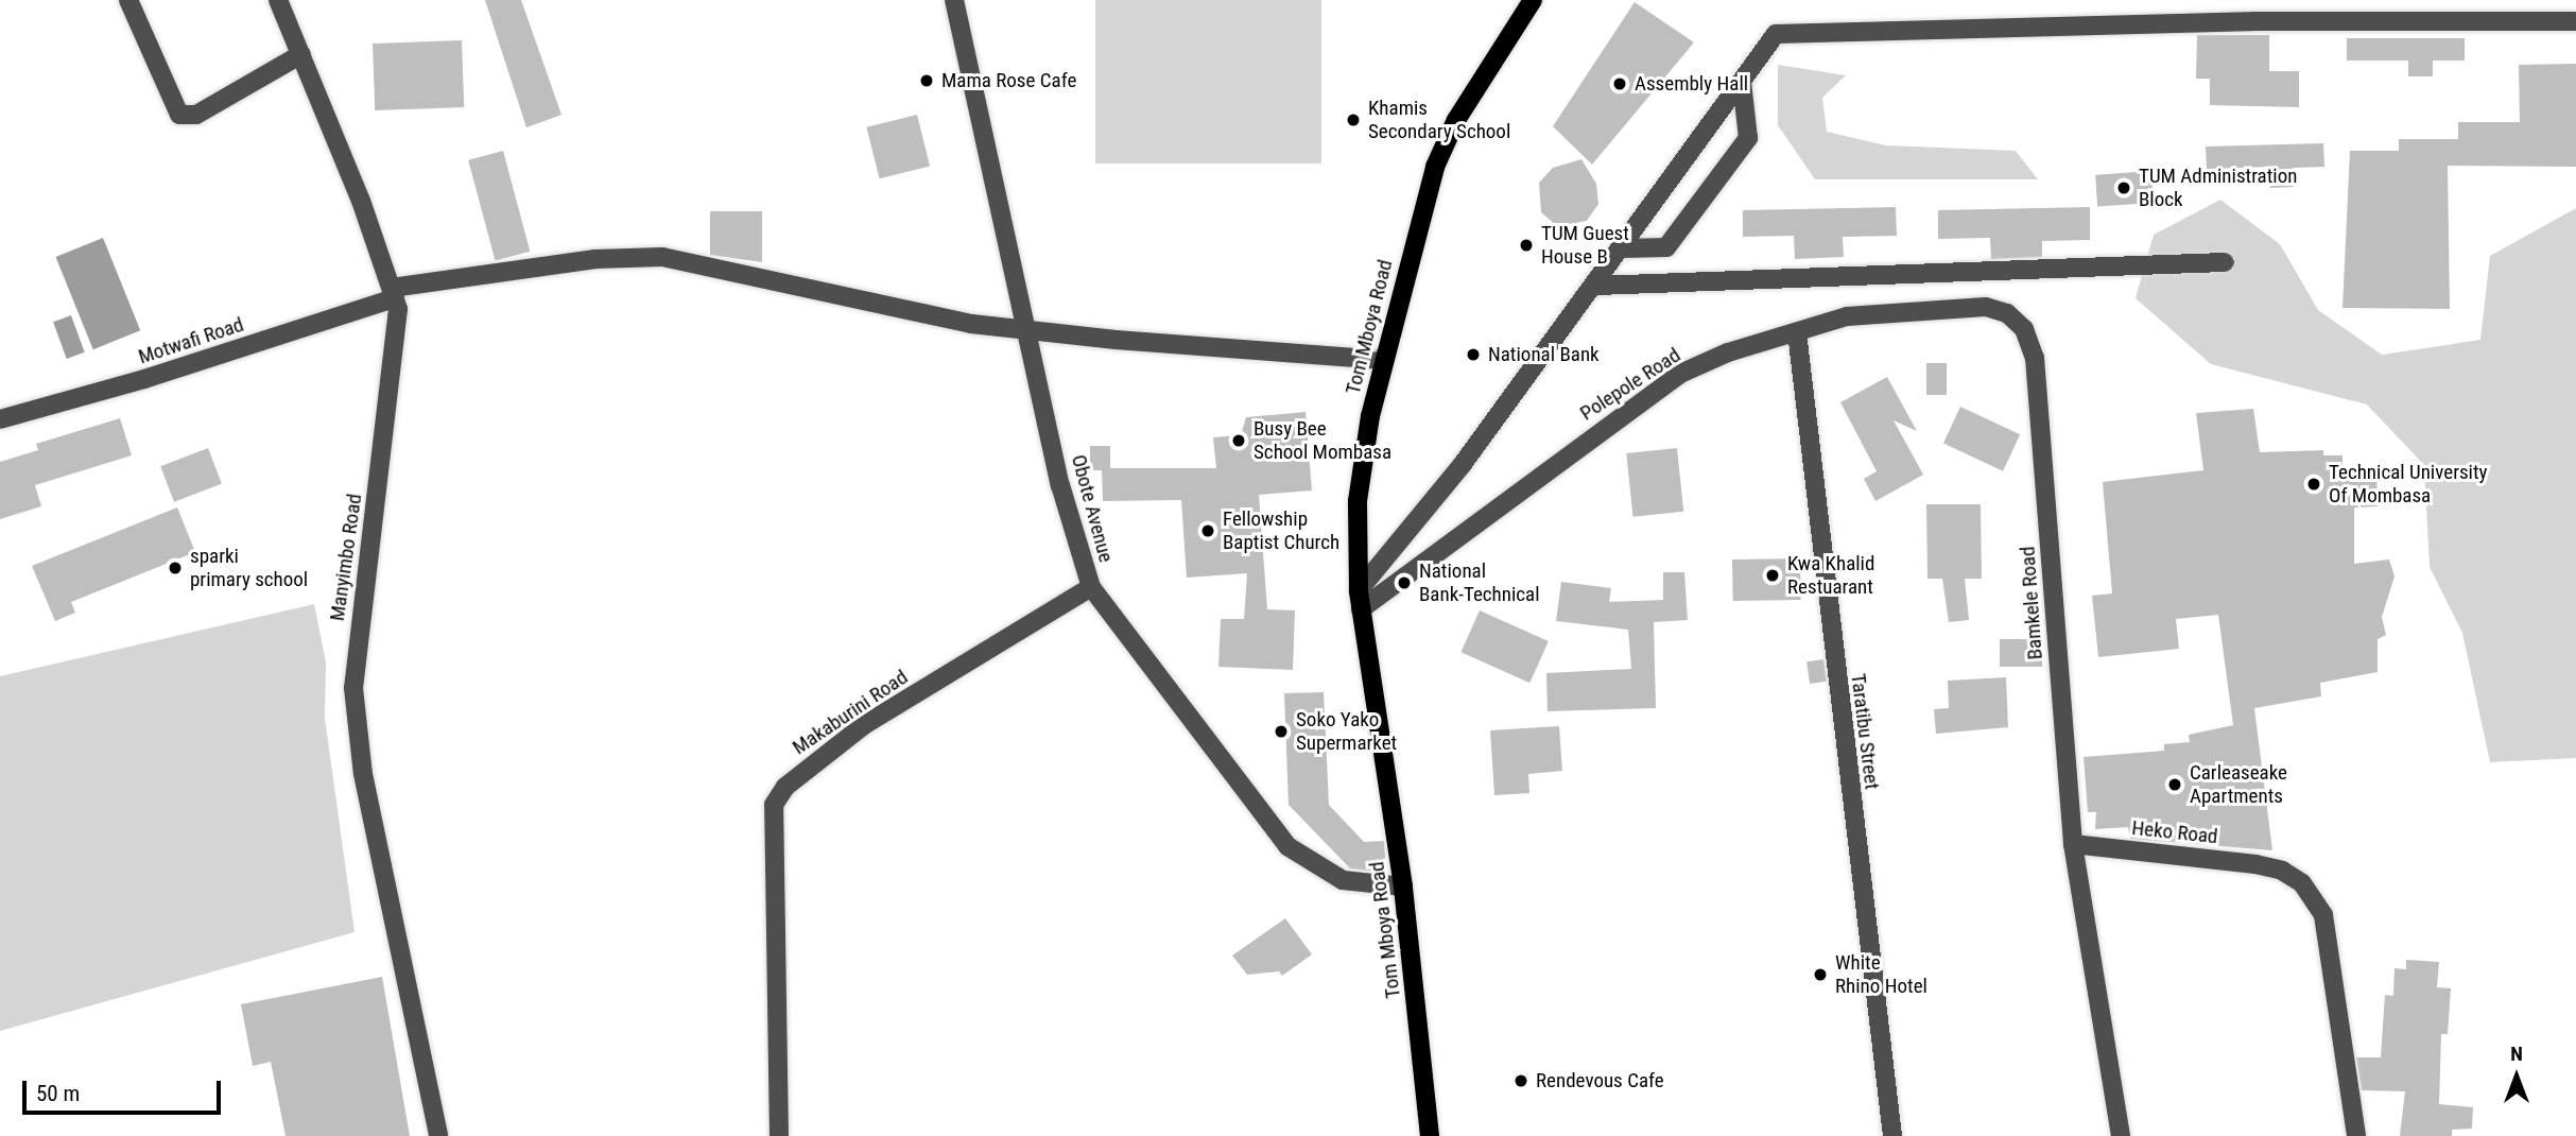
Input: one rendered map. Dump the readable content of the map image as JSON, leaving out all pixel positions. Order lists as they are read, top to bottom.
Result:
{
  "streets": {
    "main road": ["Tom Mboya Road"],
    "street": [
      "Motwafi Road",
      "Polepole Road",
      "Obote Avenue",
      "Manyimbo Road",
      "Bamkele Road",
      "Makaburini Road",
      "Taratibu Street",
      "Heko Road"
    ]
  },
  "crossings": [
    ["Tom Mboya Road", "Motwafi Road"],
    ["Tom Mboya Road", "Polepole Road"],
    ["Tom Mboya Road", "Obote Avenue"],
    ["Motwafi Road", "Obote Avenue"],
    ["Motwafi Road", "Manyimbo Road"],
    ["Polepole Road", "Bamkele Road"],
    ["Polepole Road", "Taratibu Street"],
    ["Obote Avenue", "Makaburini Road"],
    ["Bamkele Road", "Heko Road"]
  ],
  "places": [
    "Mama Rose Cafe",
    "Assembly Hall",
    "Khamis Secondary School",
    "TUM Administration Block",
    "TUM Guest House B",
    "National Bank",
    "Busy Bee School Mombasa",
    "Technical University Of Mombasa",
    "Fellowship Baptist Church",
    "sparki primary school",
    "Kwa Khalid Restuarant",
    "National Bank-Technical",
    "Soko Yako Supermarket",
    "Carleaseake Apartments",
    "White Rhino Hotel",
    "Rendevous Cafe"
  ],
  "scale_bar": "50 m",
  "north": "top"
}
